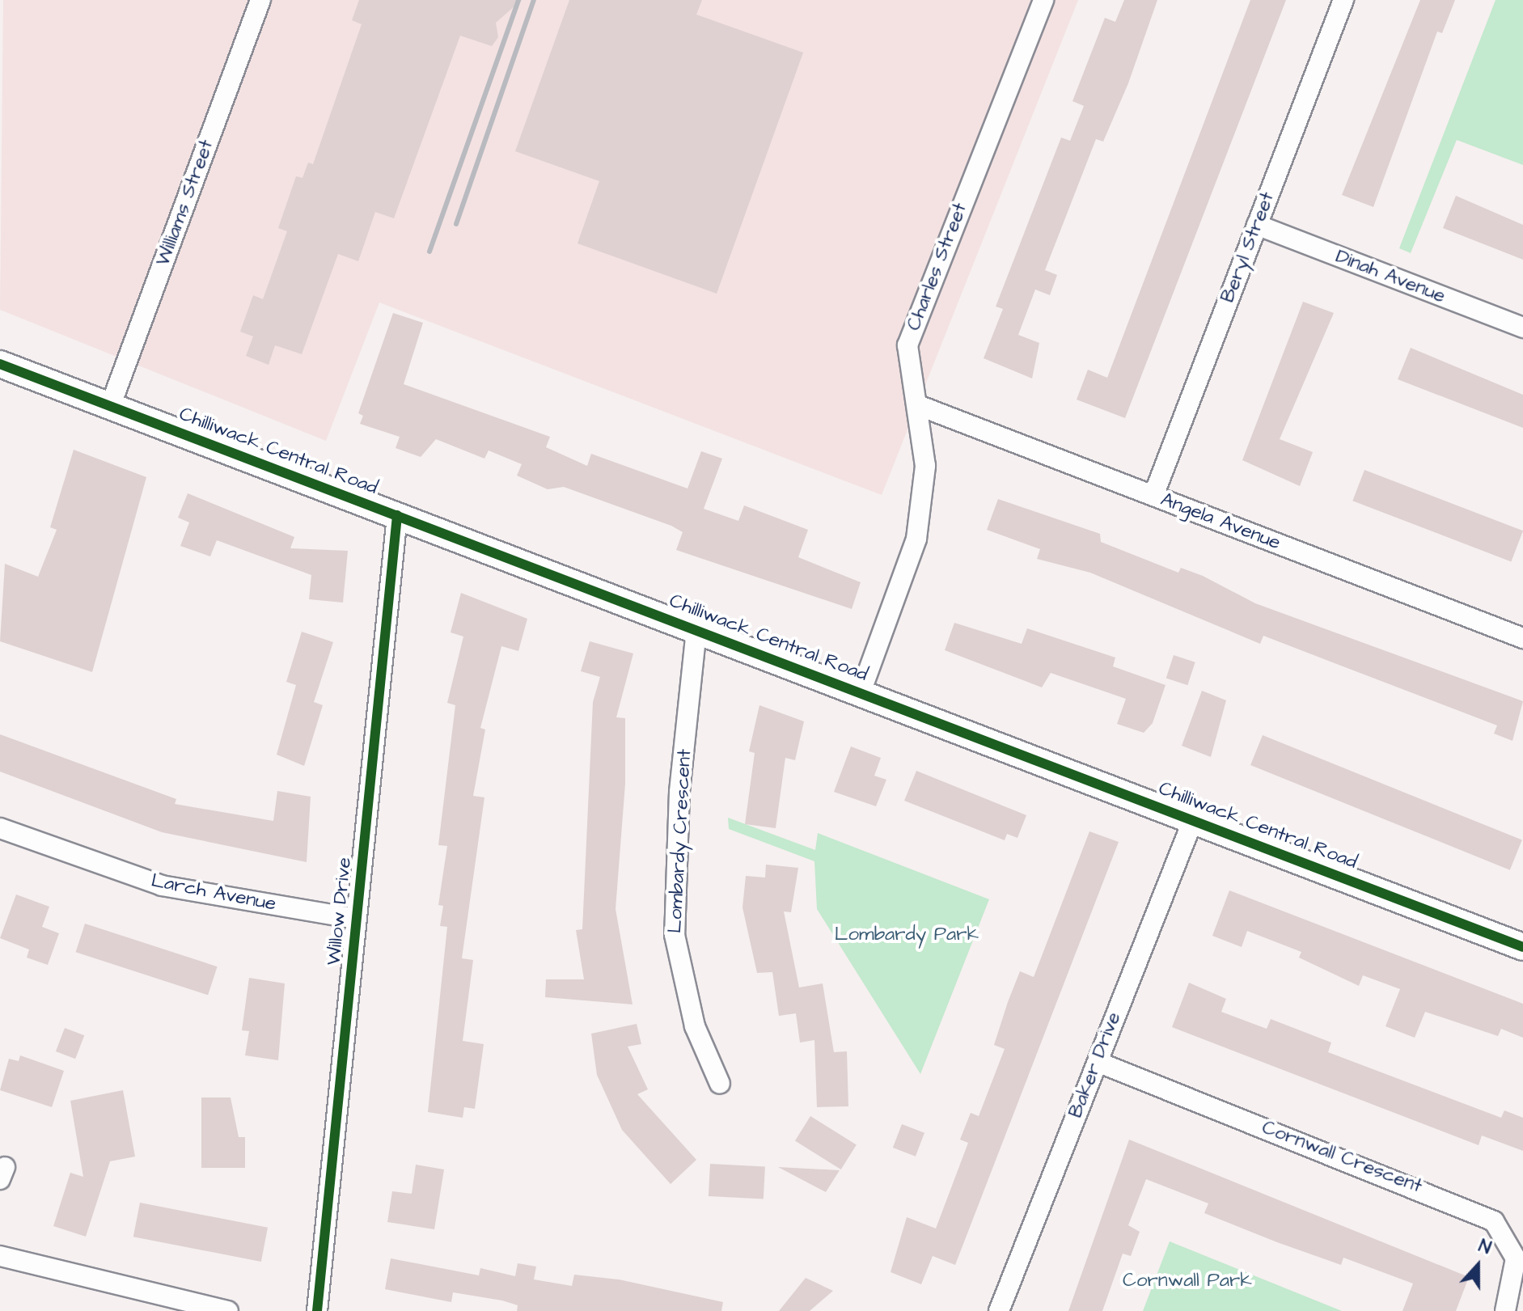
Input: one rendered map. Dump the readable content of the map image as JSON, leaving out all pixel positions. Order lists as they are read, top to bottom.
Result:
{
  "streets": {
    "street": [
      "Williams Street",
      "Beryl Street",
      "Charles Street",
      "Dinah Avenue",
      "Chilliwack Central Road",
      "Angela Avenue",
      "Lombardy Crescent",
      "Larch Avenue",
      "Willow Drive",
      "Baker Drive",
      "Cornwall Crescent"
    ]
  },
  "crossings": [
    ["Williams Street", "Chilliwack Central Road"],
    ["Beryl Street", "Dinah Avenue"],
    ["Beryl Street", "Angela Avenue"],
    ["Charles Street", "Chilliwack Central Road"],
    ["Charles Street", "Angela Avenue"],
    ["Chilliwack Central Road", "Lombardy Crescent"],
    ["Chilliwack Central Road", "Willow Drive"],
    ["Chilliwack Central Road", "Baker Drive"],
    ["Larch Avenue", "Willow Drive"],
    ["Baker Drive", "Cornwall Crescent"]
  ],
  "parks": ["Lombardy Park", "Cornwall Park"],
  "north": "top"
}
